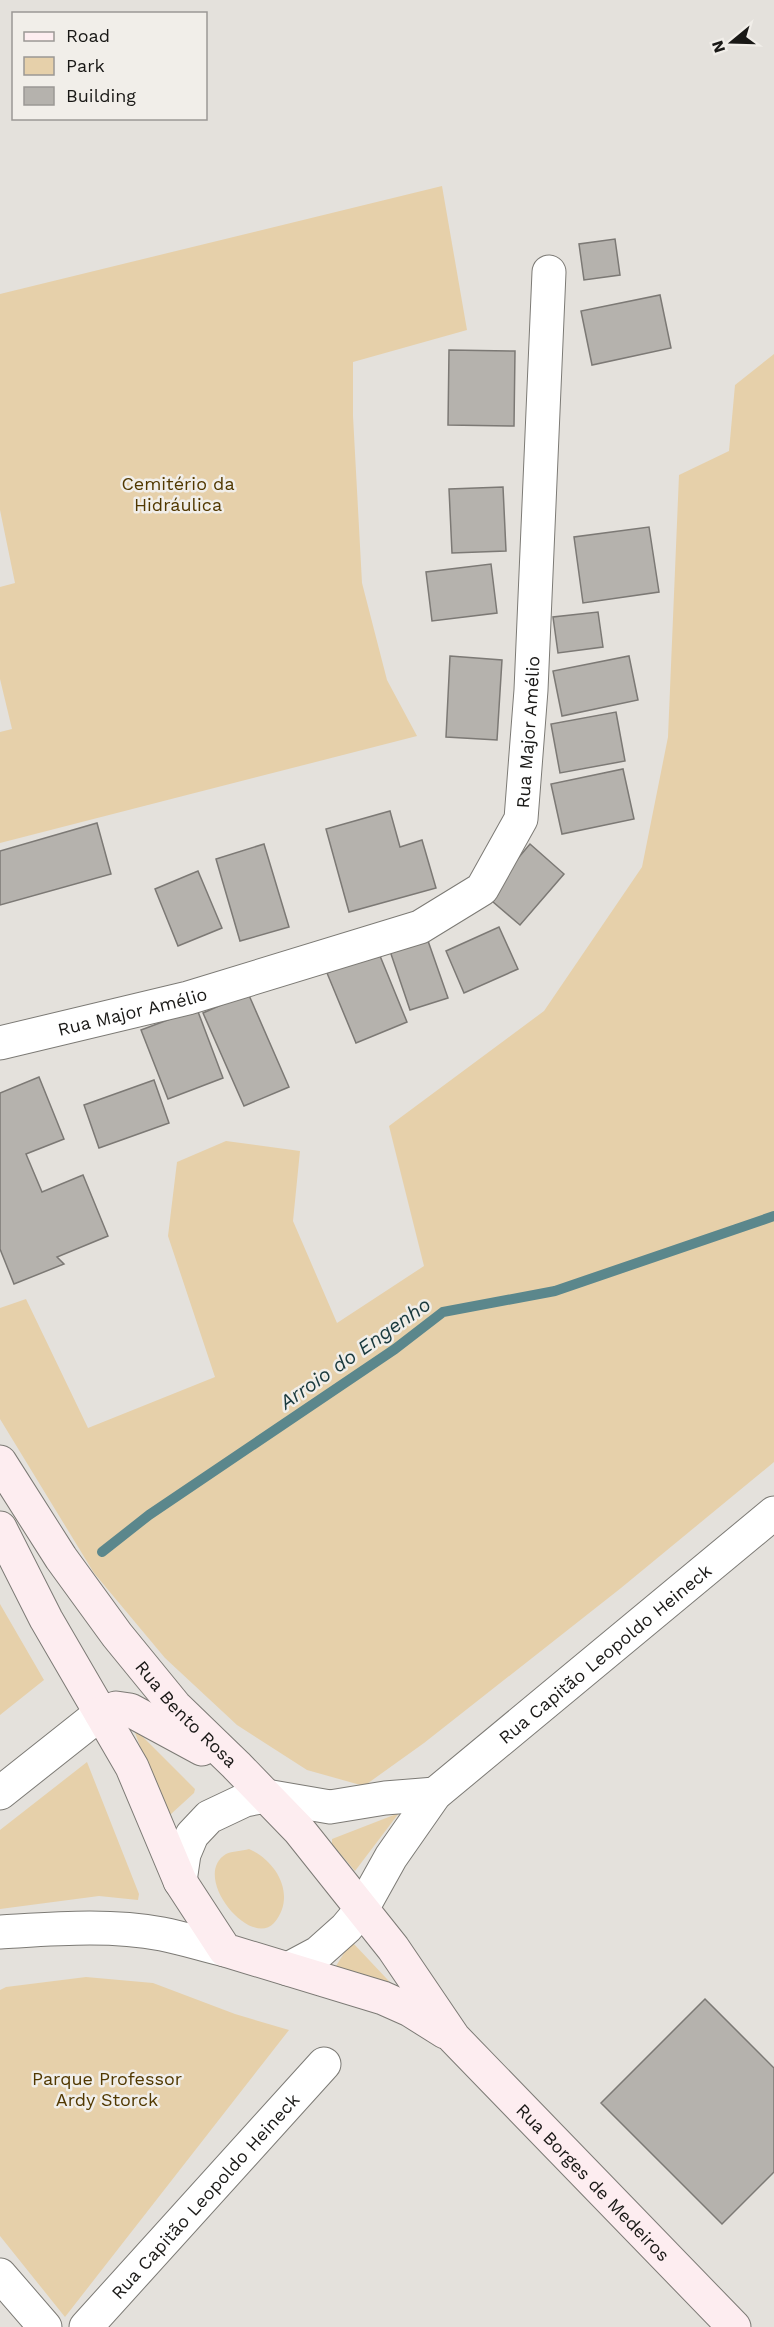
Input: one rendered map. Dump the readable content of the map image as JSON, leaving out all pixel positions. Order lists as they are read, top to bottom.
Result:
{
  "streets": {
    "main road": ["Rua Bento Rosa", "Rua Borges de Medeiros"],
    "street": ["Rua Major Amélio", "Rua Capitão Leopoldo Heineck"]
  },
  "crossings": [
    ["Rua Capitão Leopoldo Heineck", "Rua Bento Rosa"],
    ["Rua Capitão Leopoldo Heineck", "Rua Borges de Medeiros"],
    ["Rua Bento Rosa", "Rua Borges de Medeiros"]
  ],
  "water": ["Arroio do Engenho"],
  "parks": ["Cemitério da Hidráulica", "Parque Professor Ardy Storck"],
  "legend": ["Road", "Park", "Building"],
  "north": "left"
}
